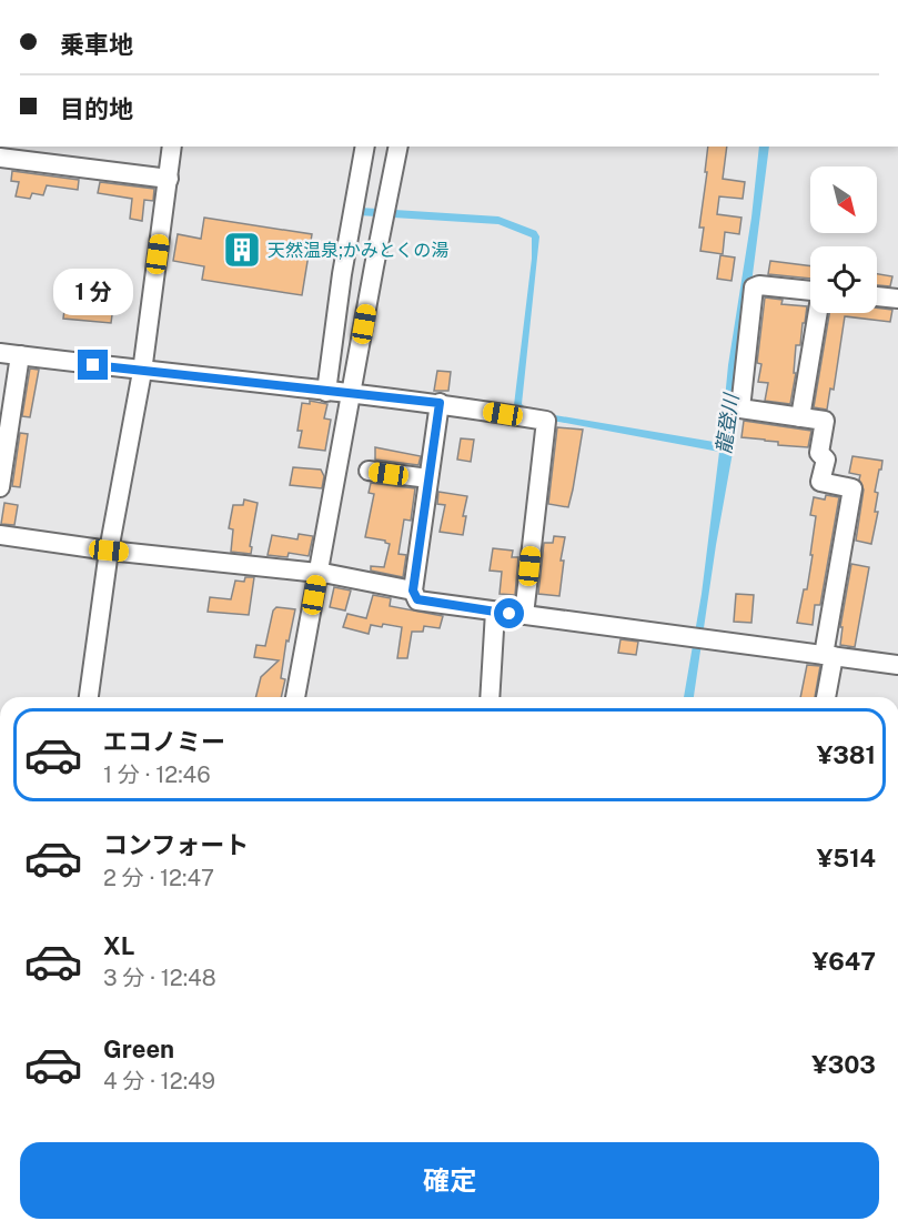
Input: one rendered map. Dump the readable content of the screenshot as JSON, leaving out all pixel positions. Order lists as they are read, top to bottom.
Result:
{
  "water": ["龍登川"],
  "places": {
    "building": ["天然温泉;かみとくの湯"]
  },
  "north": "bottom right",
  "page": {
    "banner": ["乗車地", "目的地"],
    "bubble": "1 分",
    "list": [
      {
        "name": "エコノミー",
        "note": "1 分 · 12:46",
        "value": "¥381"
      },
      {
        "name": "コンフォート",
        "note": "2 分 · 12:47",
        "value": "¥514"
      },
      {
        "name": "XL",
        "note": "3 分 · 12:48",
        "value": "¥647"
      },
      {
        "name": "Green",
        "note": "4 分 · 12:49",
        "value": "¥303"
      }
    ],
    "buttons": "確定"
  }
}
